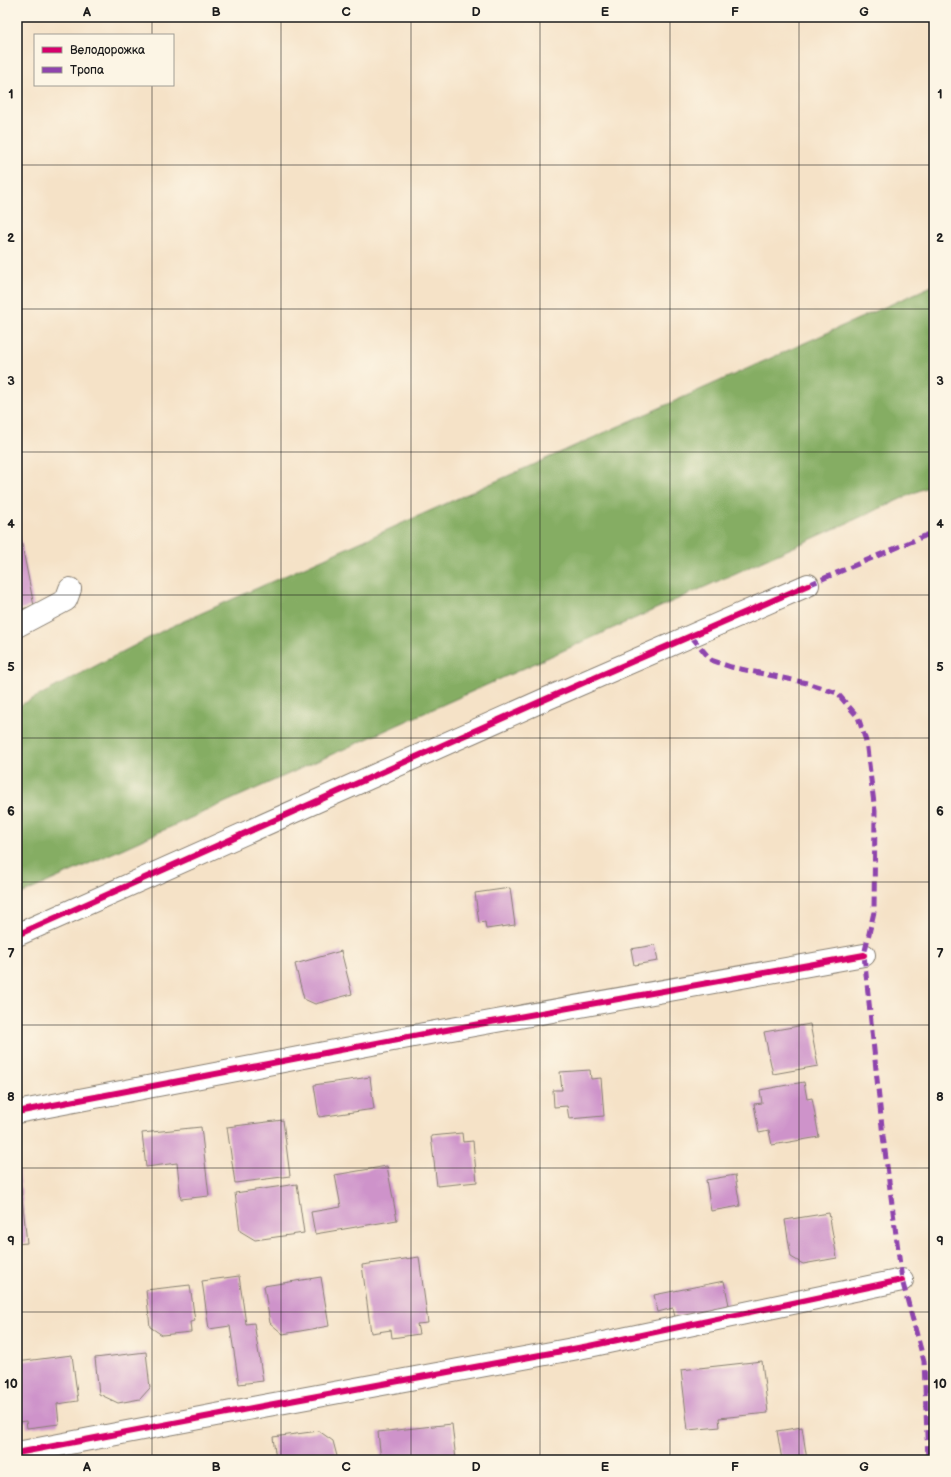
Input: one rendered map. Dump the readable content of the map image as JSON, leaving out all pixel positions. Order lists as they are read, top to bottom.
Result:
{
  "legend": ["Велодорожка", "Тропа"],
  "grid": {
    "columns": [
      "A",
      "B",
      "C",
      "D",
      "E",
      "F",
      "G"
    ],
    "rows": [
      "1",
      "2",
      "3",
      "4",
      "5",
      "6",
      "7",
      "8",
      "9",
      "10"
    ]
  }
}
